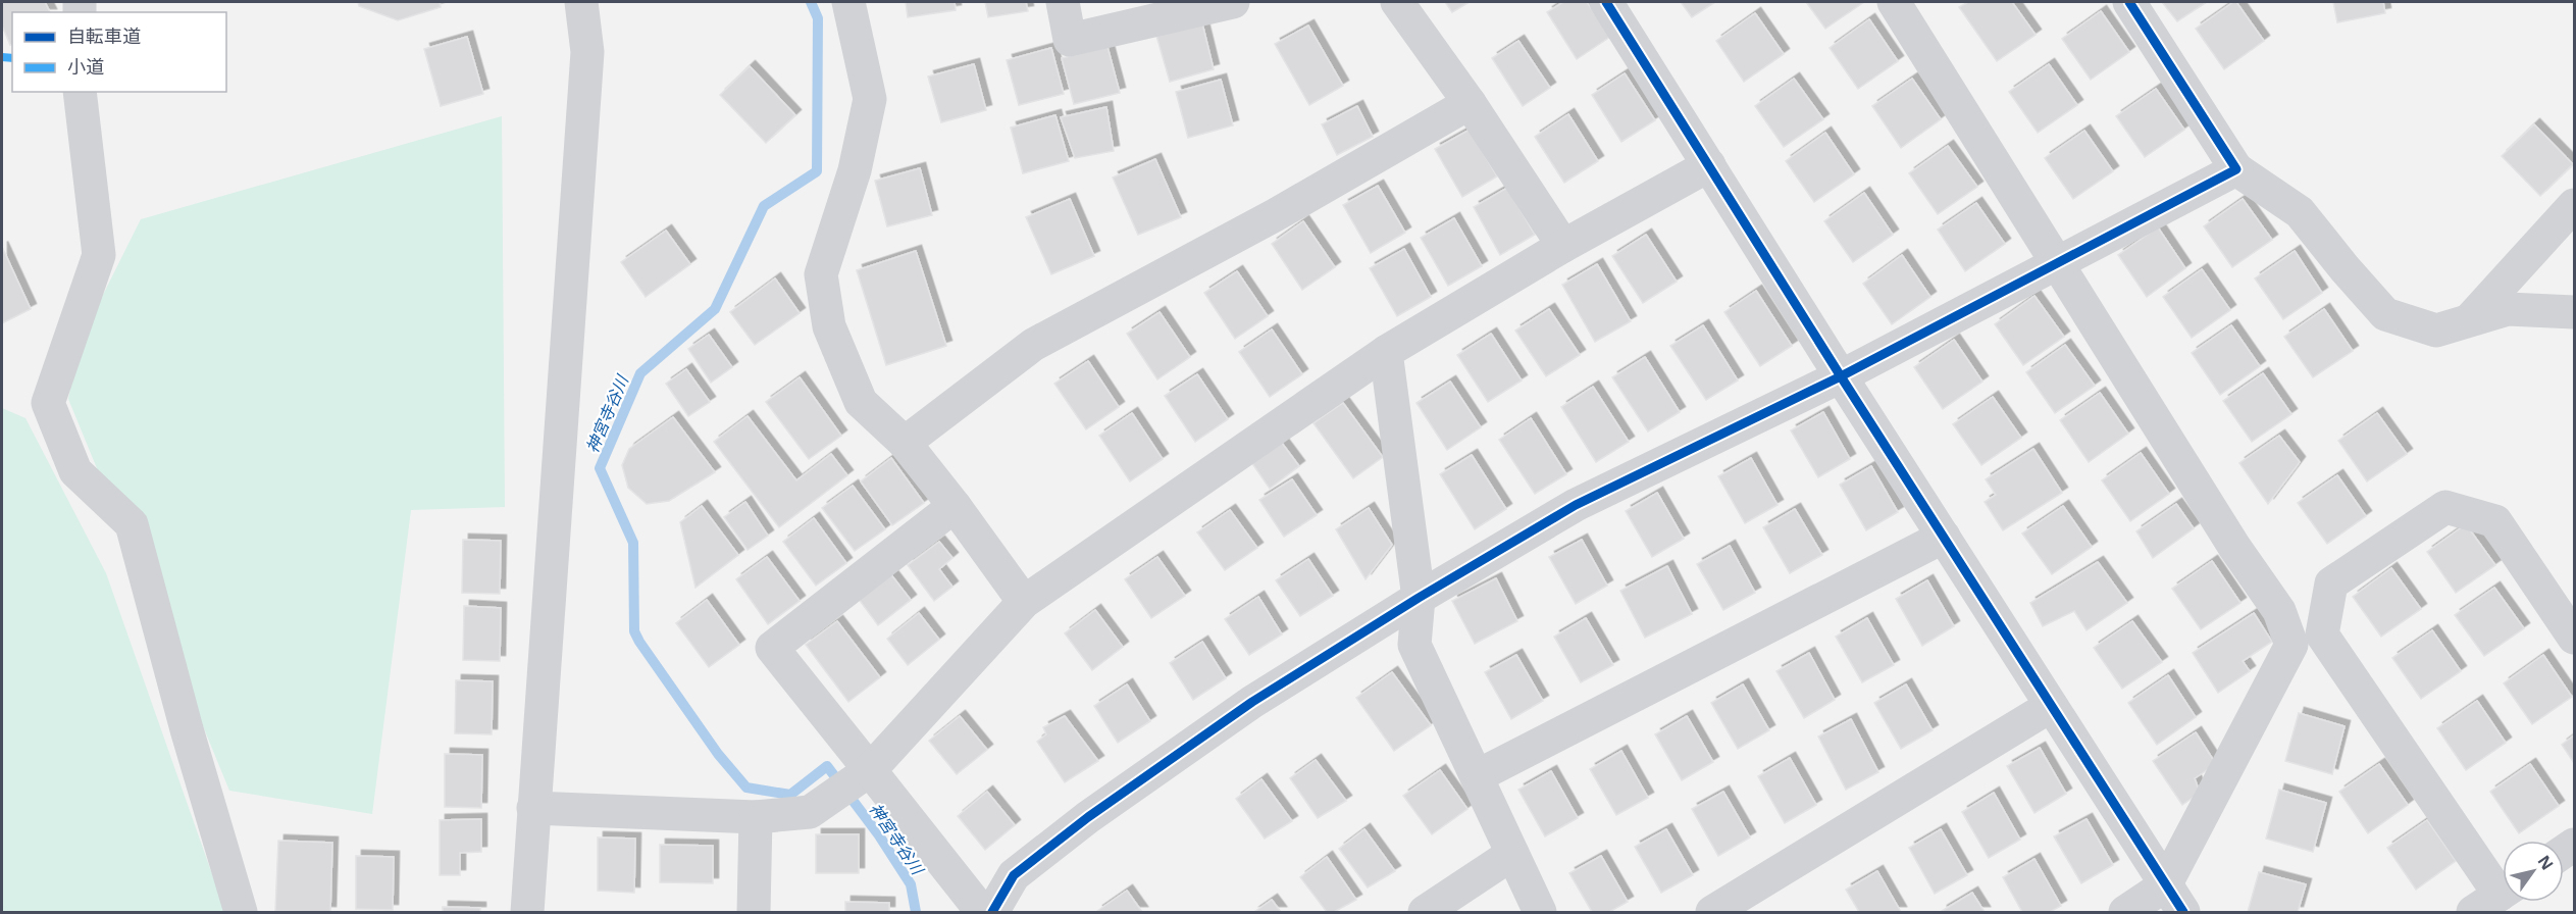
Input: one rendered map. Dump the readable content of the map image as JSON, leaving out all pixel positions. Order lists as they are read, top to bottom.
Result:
{
  "water": ["神宮寺谷川"],
  "legend": ["自転車道", "小道"],
  "north": "top right"
}
